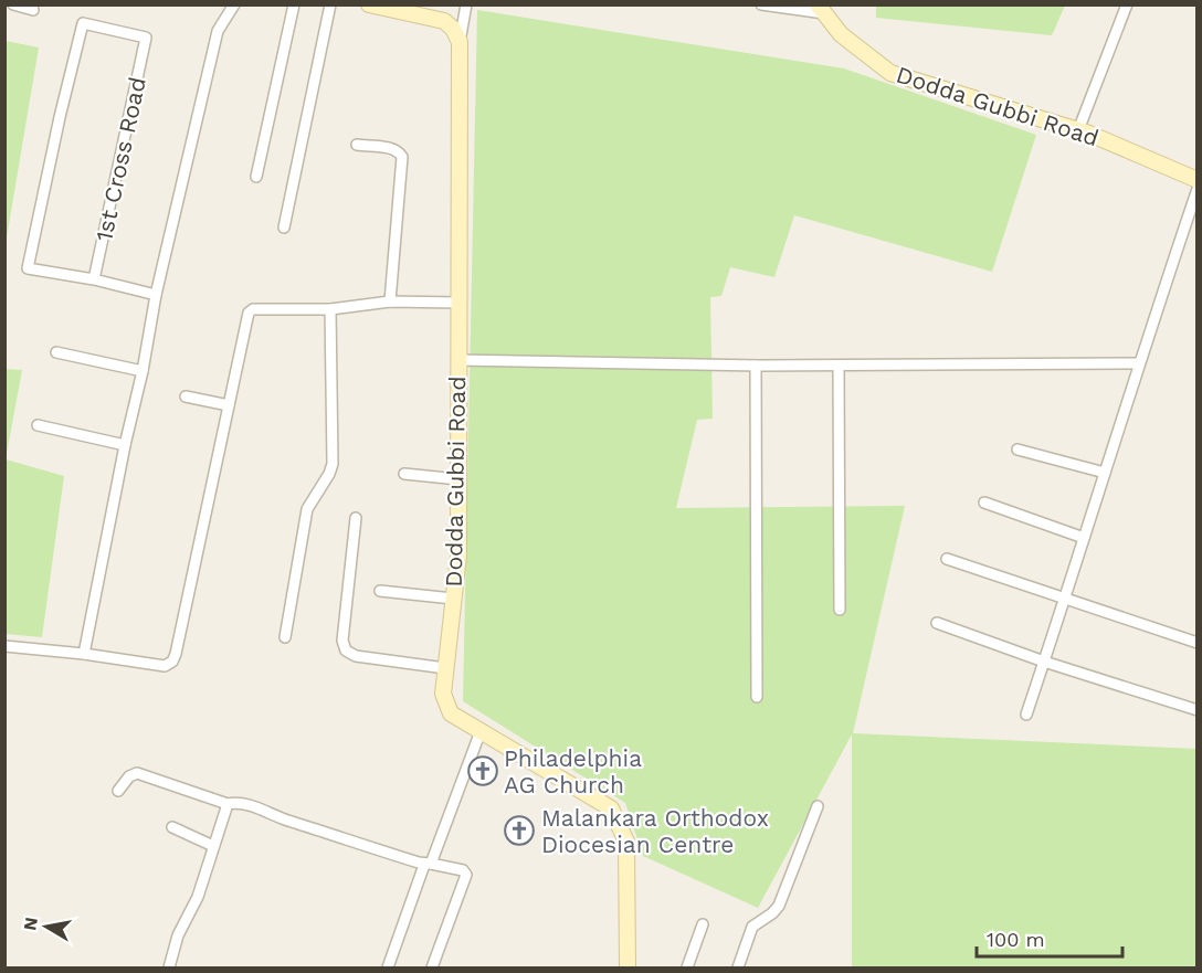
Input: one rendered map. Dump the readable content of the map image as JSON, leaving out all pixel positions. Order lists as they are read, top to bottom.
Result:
{
  "streets": {
    "street": ["Dodda Gubbi Road", "1st Cross Road"]
  },
  "places": {
    "church": ["Philadelphia AG Church", "Malankara Orthodox Diocesian Centre"]
  },
  "scale_bar": "100 m",
  "north": "left"
}
